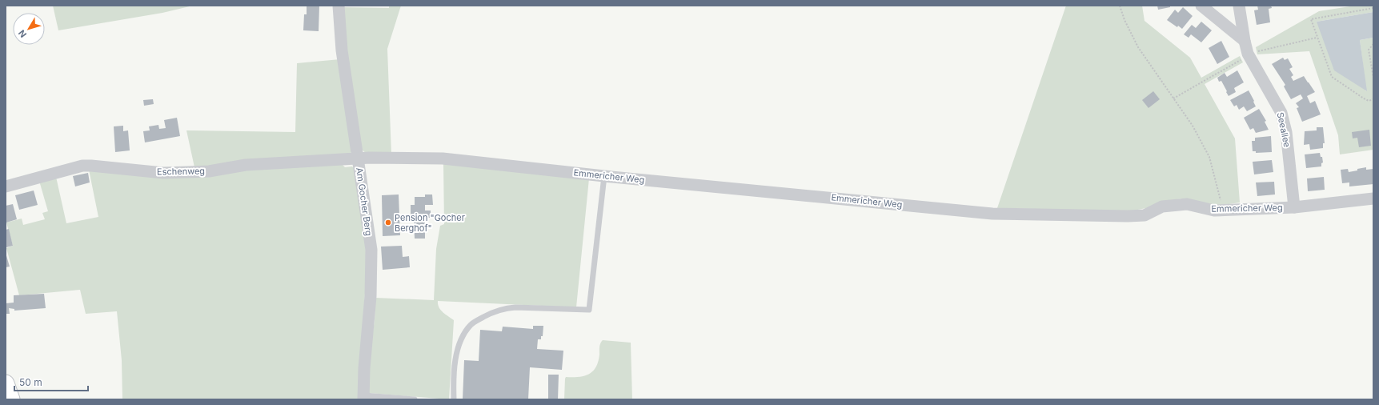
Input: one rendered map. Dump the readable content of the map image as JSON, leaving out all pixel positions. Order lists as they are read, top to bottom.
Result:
{
  "streets": {
    "street": [
      "Seeallee",
      "Eschenweg",
      "Emmericher Weg",
      "Am Gocher Berg"
    ]
  },
  "crossings": [
    ["Seeallee", "Emmericher Weg"],
    ["Eschenweg", "Emmericher Weg"],
    ["Eschenweg", "Am Gocher Berg"],
    ["Emmericher Weg", "Am Gocher Berg"]
  ],
  "places": ["Pension \"Gocher Berghof\""],
  "scale_bar": "50 m",
  "north": "bottom left"
}
